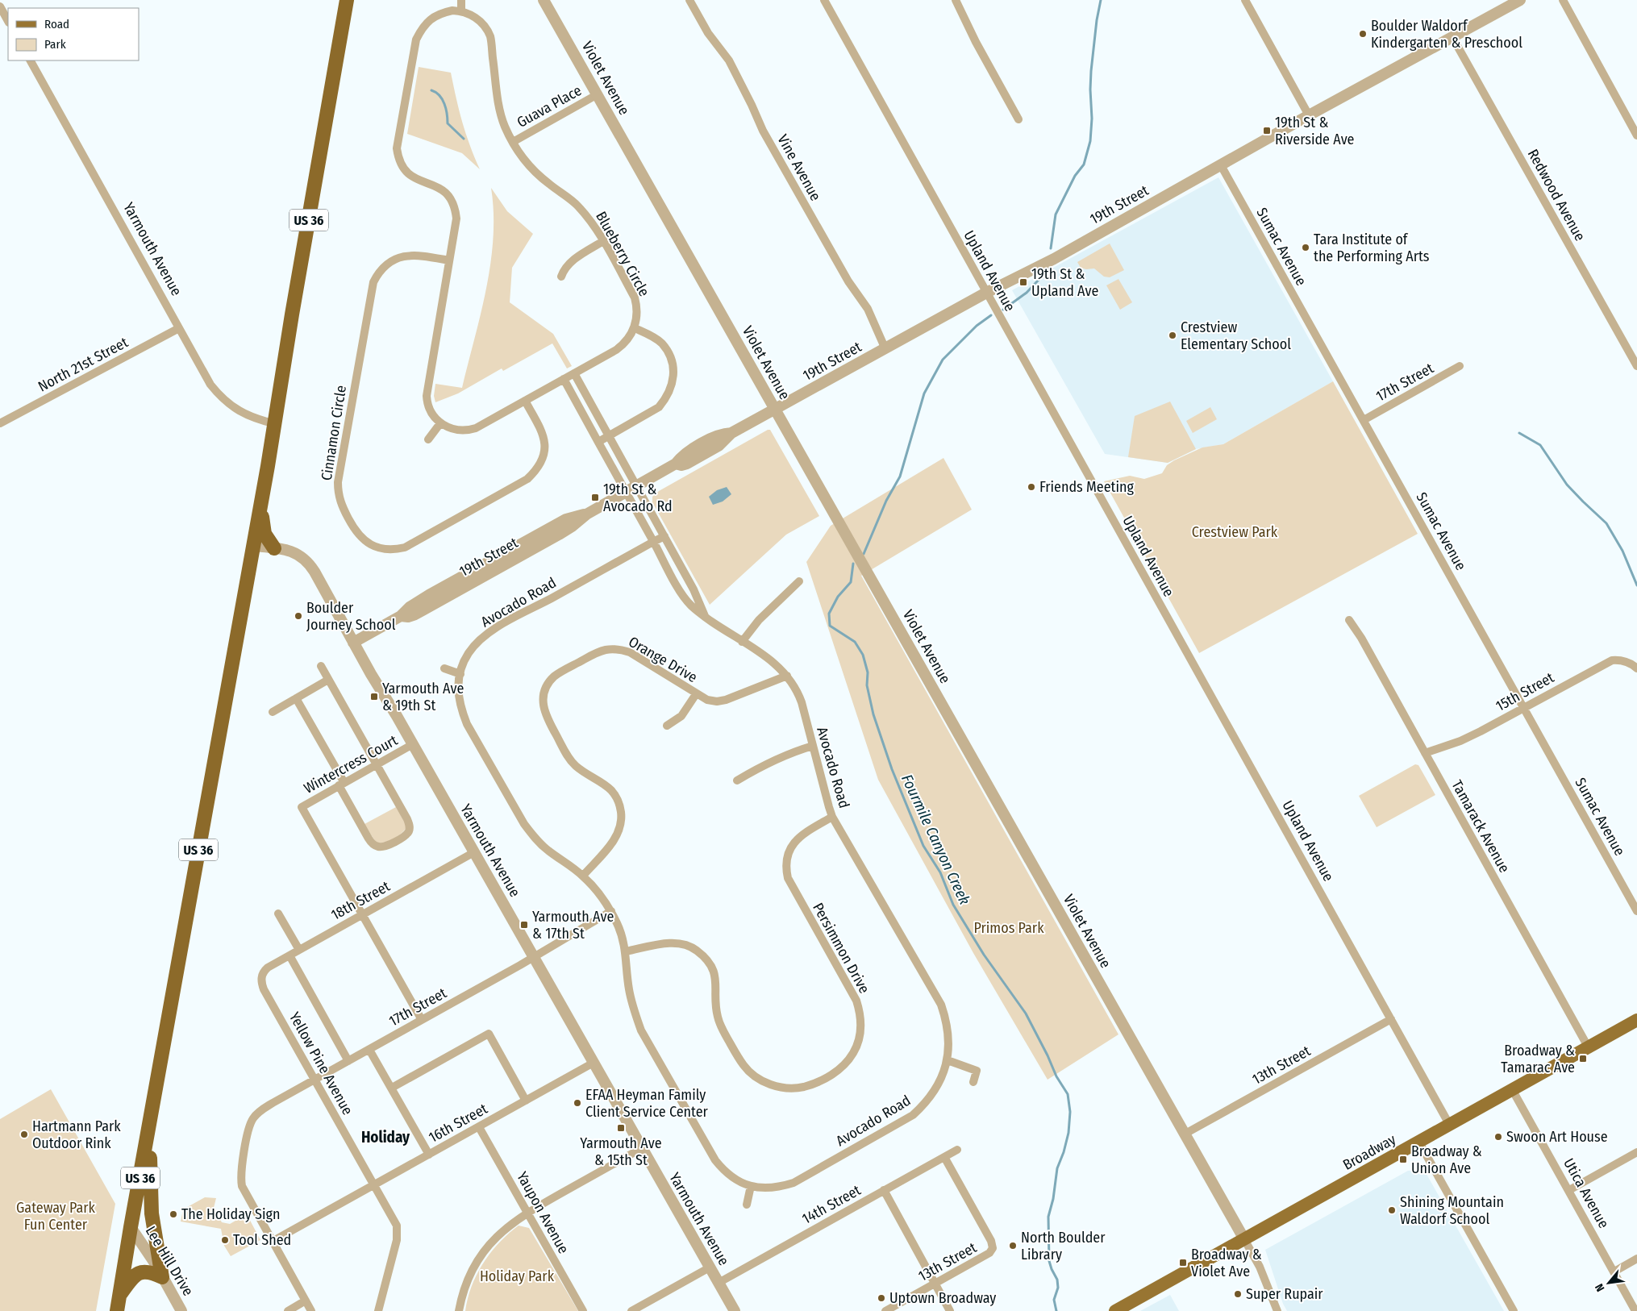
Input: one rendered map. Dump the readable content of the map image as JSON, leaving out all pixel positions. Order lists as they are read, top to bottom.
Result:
{
  "streets": {
    "highway": ["US 36"],
    "main road": ["Broadway"],
    "street": [
      "Violet Avenue",
      "Guava Place",
      "Vine Avenue",
      "Redwood Avenue",
      "19th Street",
      "Sumac Avenue",
      "Yarmouth Avenue",
      "Blueberry Circle",
      "Upland Avenue",
      "North 21st Street",
      "17th Street",
      "Cinnamon Circle",
      "Avocado Road",
      "Orange Drive",
      "15th Street",
      "Wintercress Court",
      "Tamarack Avenue",
      "18th Street",
      "Persimmon Drive",
      "Yellow Pine Avenue",
      "13th Street",
      "16th Street",
      "Utica Avenue",
      "14th Street",
      "Yaupon Avenue",
      "Lee Hill Drive"
    ]
  },
  "crossings": [
    ["Violet Avenue", "Guava Place"],
    ["Violet Avenue", "19th Street"],
    ["Violet Avenue", "13th Street"],
    ["Violet Avenue", "Broadway"],
    ["Guava Place", "Blueberry Circle"],
    ["Vine Avenue", "19th Street"],
    ["Redwood Avenue", "19th Street"],
    ["19th Street", "Sumac Avenue"],
    ["19th Street", "Yarmouth Avenue"],
    ["19th Street", "Upland Avenue"],
    ["19th Street", "Avocado Road"],
    ["US 36", "Yarmouth Avenue"],
    ["US 36", "Lee Hill Drive"],
    ["Sumac Avenue", "17th Street"],
    ["Sumac Avenue", "15th Street"],
    ["Yarmouth Avenue", "North 21st Street"],
    ["Yarmouth Avenue", "17th Street"],
    ["Yarmouth Avenue", "Wintercress Court"],
    ["Yarmouth Avenue", "18th Street"],
    ["Yarmouth Avenue", "16th Street"],
    ["Yarmouth Avenue", "14th Street"],
    ["Blueberry Circle", "Cinnamon Circle"],
    ["Blueberry Circle", "Avocado Road"],
    ["Upland Avenue", "13th Street"],
    ["Upland Avenue", "Broadway"],
    ["17th Street", "Avocado Road"],
    ["17th Street", "Yellow Pine Avenue"],
    ["17th Street", "16th Street"],
    ["Avocado Road", "Orange Drive"],
    ["Avocado Road", "Persimmon Drive"],
    ["15th Street", "Tamarack Avenue"],
    ["Wintercress Court", "18th Street"],
    ["Tamarack Avenue", "Broadway"],
    ["18th Street", "Yellow Pine Avenue"],
    ["Yellow Pine Avenue", "16th Street"],
    ["13th Street", "14th Street"],
    ["16th Street", "Yaupon Avenue"],
    ["Broadway", "Utica Avenue"]
  ],
  "districts": ["Holiday"],
  "water": ["Fourmile Canyon Creek"],
  "parks": [
    "Crestview Park",
    "Primos Park",
    "Gateway Park Fun Center",
    "Holiday Park"
  ],
  "places": {
    "other": [
      "Boulder Waldorf Kindergarten & Preschool",
      "Tara Institute of the Performing Arts",
      "Crestview Elementary School",
      "Friends Meeting",
      "Boulder Journey School",
      "EFAA Heyman Family Client Service Center",
      "Hartmann Park Outdoor Rink",
      "Swoon Art House",
      "Shining Mountain Waldorf School",
      "The Holiday Sign",
      "Tool Shed",
      "North Boulder Library",
      "Super Rupair",
      "Uptown Broadway"
    ],
    "transit": [
      "19th St & Riverside Ave",
      "19th St & Upland Ave",
      "19th St & Avocado Rd",
      "Yarmouth Ave & 19th St",
      "Yarmouth Ave & 17th St",
      "Broadway & Tamarac Ave",
      "Yarmouth Ave & 15th St",
      "Broadway & Union Ave",
      "Broadway & Violet Ave"
    ]
  },
  "legend": ["Road", "Park"],
  "north": "bottom left"
}
